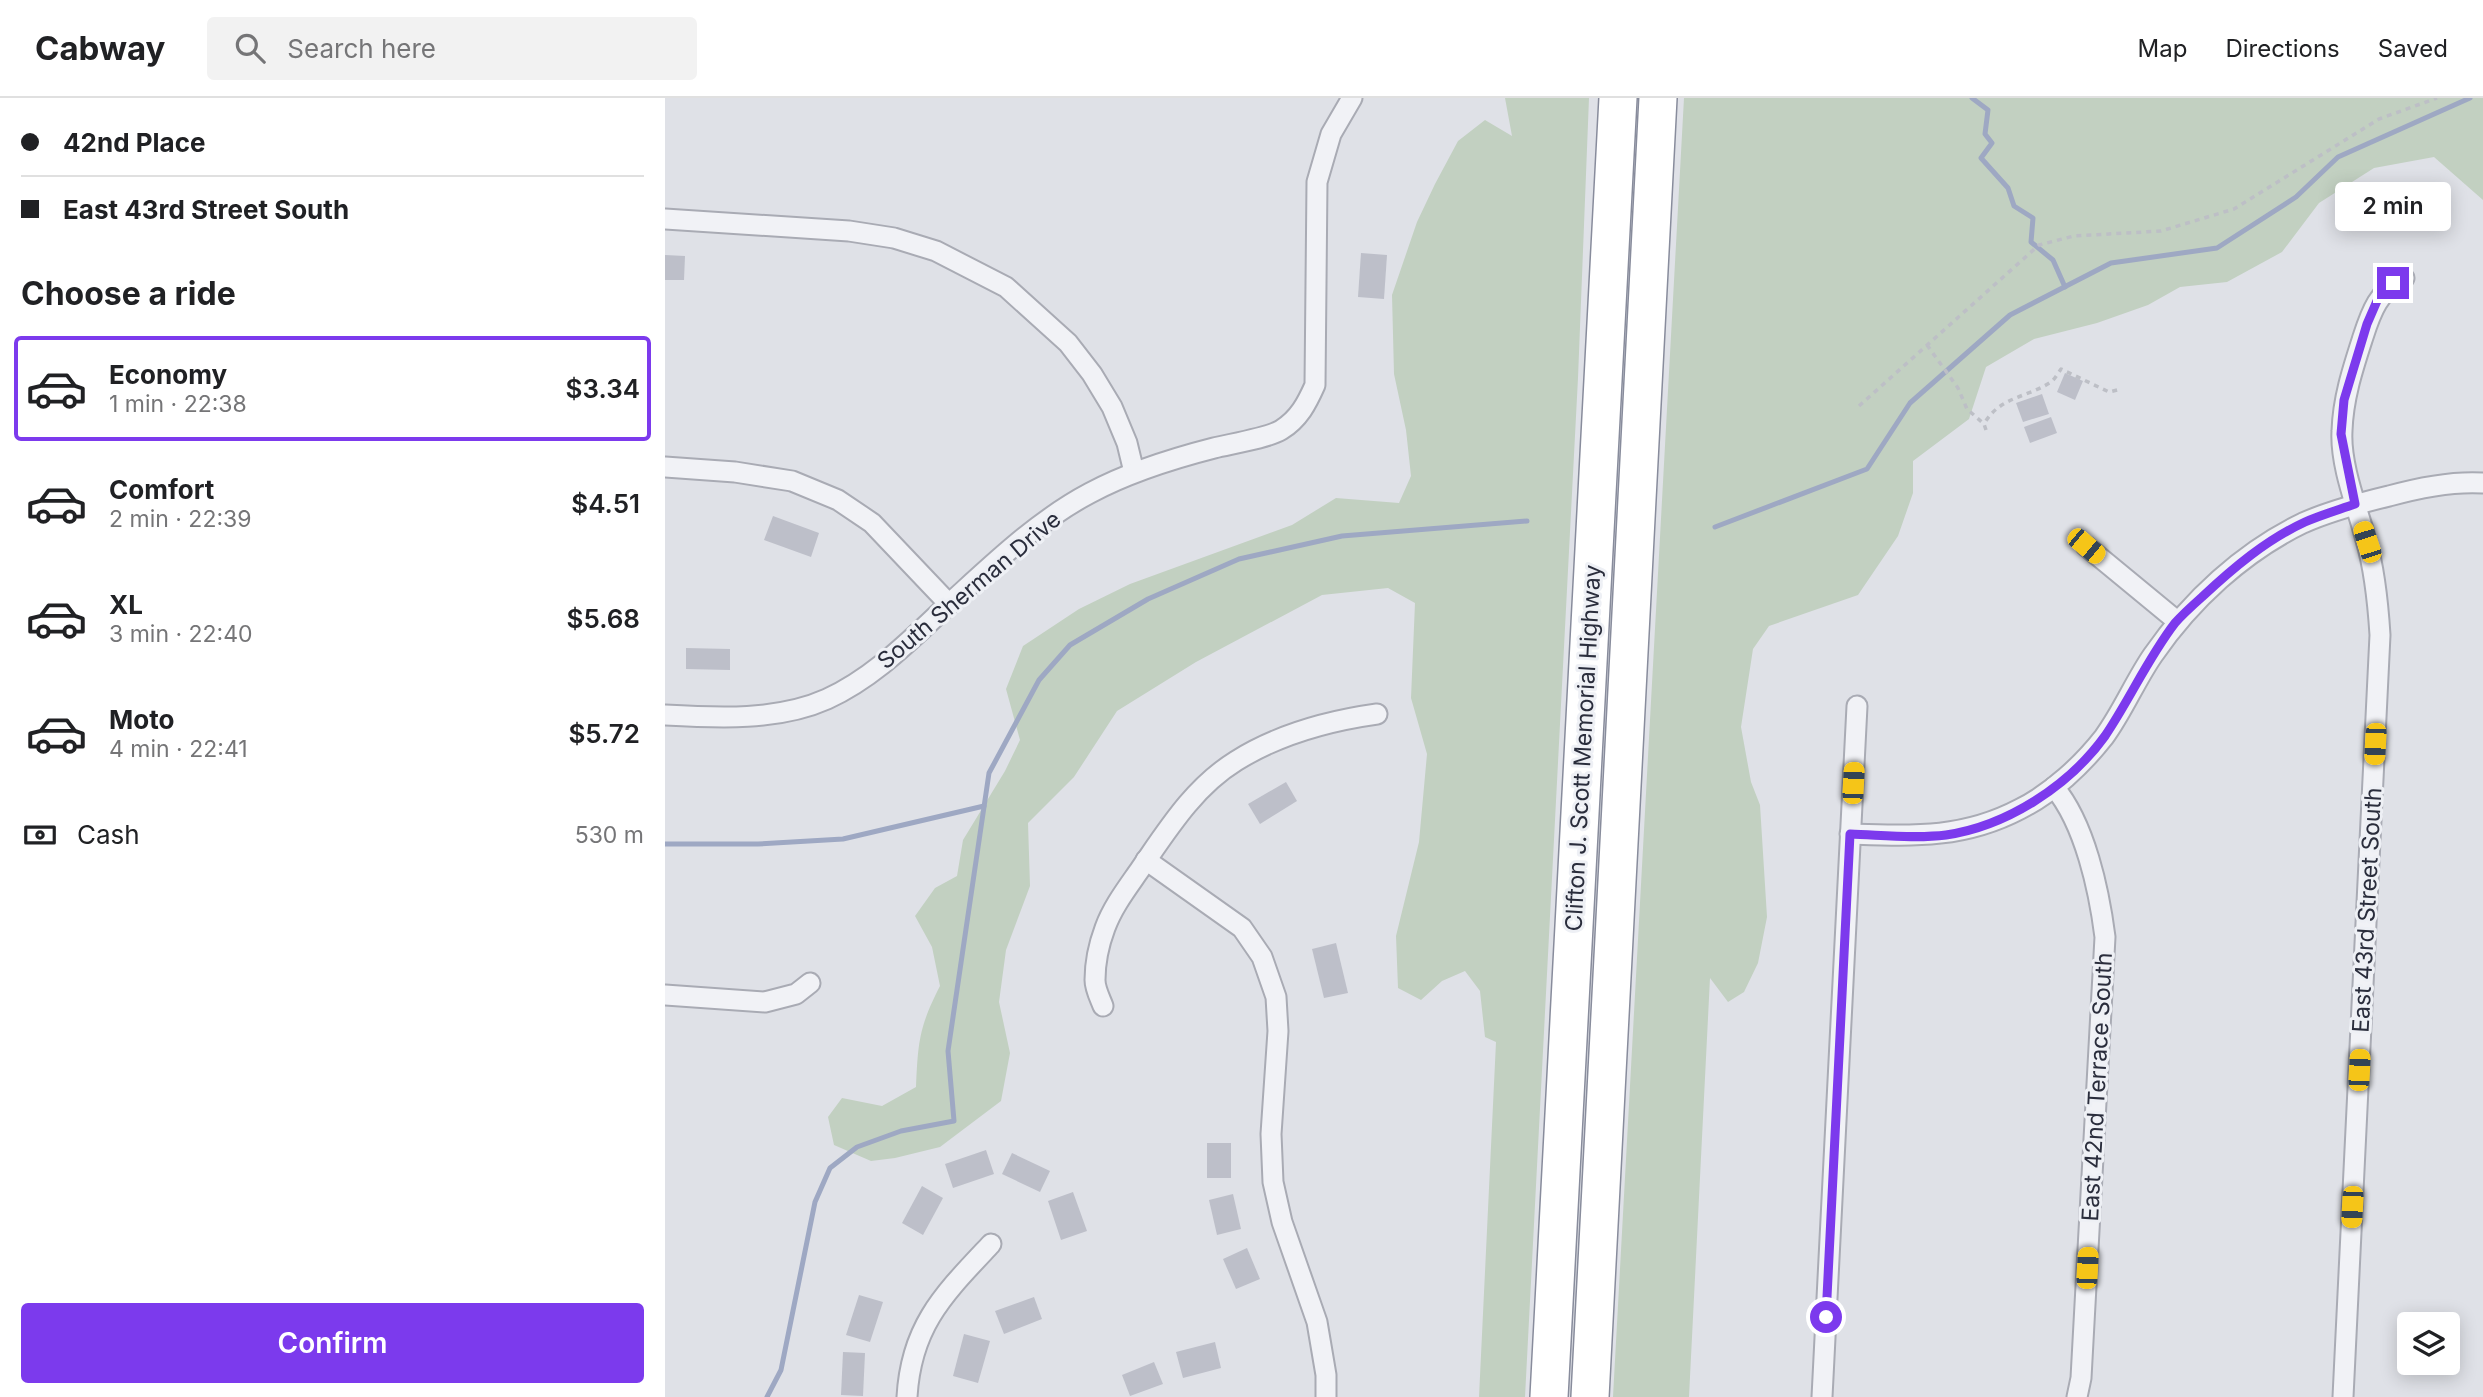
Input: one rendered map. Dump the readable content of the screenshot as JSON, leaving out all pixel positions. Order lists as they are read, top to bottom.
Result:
{
  "streets": {
    "highway": ["Clifton J. Scott Memorial Highway"],
    "street": ["South Sherman Drive", "East 43rd Street South", "East 42nd Terrace South"]
  },
  "page": {
    "header": "Cabway",
    "search": "Search here",
    "nav": ["Map", "Directions", "Saved"],
    "banner": ["42nd Place", "East 43rd Street South"],
    "bubble": "2 min",
    "heading": "Choose a ride",
    "list": [
      {
        "name": "Economy",
        "note": "1 min · 22:38",
        "value": "$3.34"
      },
      {
        "name": "Comfort",
        "note": "2 min · 22:39",
        "value": "$4.51"
      },
      {
        "name": "XL",
        "note": "3 min · 22:40",
        "value": "$5.68"
      },
      {
        "name": "Moto",
        "note": "4 min · 22:41",
        "value": "$5.72"
      }
    ],
    "pay": ["Cash", "530 m"],
    "buttons": "Confirm"
  }
}
